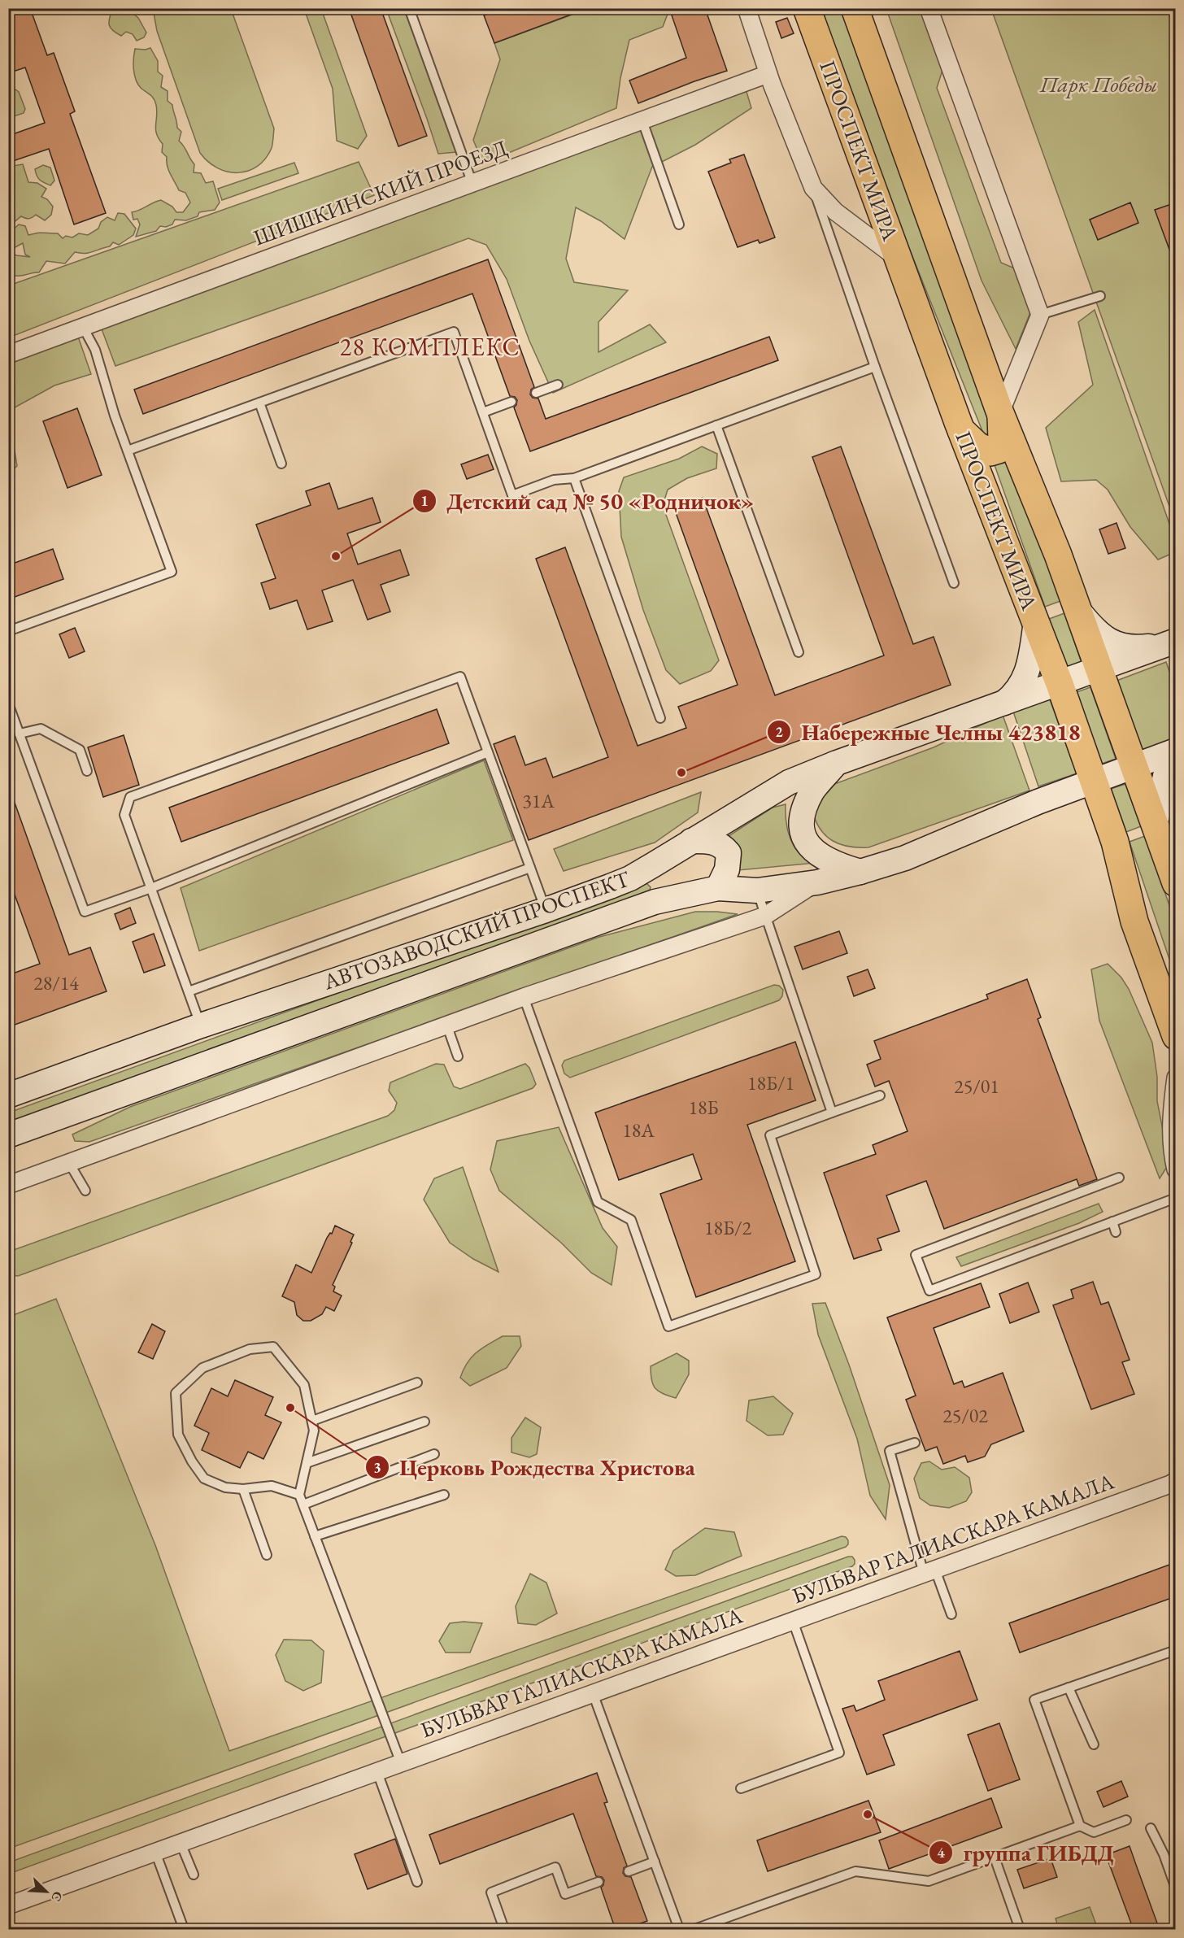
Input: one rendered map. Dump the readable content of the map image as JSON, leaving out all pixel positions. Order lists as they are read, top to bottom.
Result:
{
  "streets": {
    "main road": ["ПРОСПЕКТ МИРА"],
    "street": ["ШИШКИНСКИЙ ПРОЕЗД", "АВТОЗАВОДСКИЙ ПРОСПЕКТ", "БУЛЬВАР ГАЛИАСКАРА КАМАЛА"]
  },
  "crossings": [
    ["ПРОСПЕКТ МИРА", "АВТОЗАВОДСКИЙ ПРОСПЕКТ"]
  ],
  "districts": ["28 КОМПЛЕКС"],
  "parks": ["Парк Победы"],
  "places": [
    "Детский сад № 50 «Родничок»",
    "Набережные Челны 423818",
    "Церковь Рождества Христова",
    "группа ГИБДД"
  ],
  "house_numbers": [
    "31А",
    "28/14",
    "18Б/1",
    "25/01",
    "18Б",
    "18А",
    "18Б/2",
    "25/02"
  ],
  "north": "bottom right"
}
